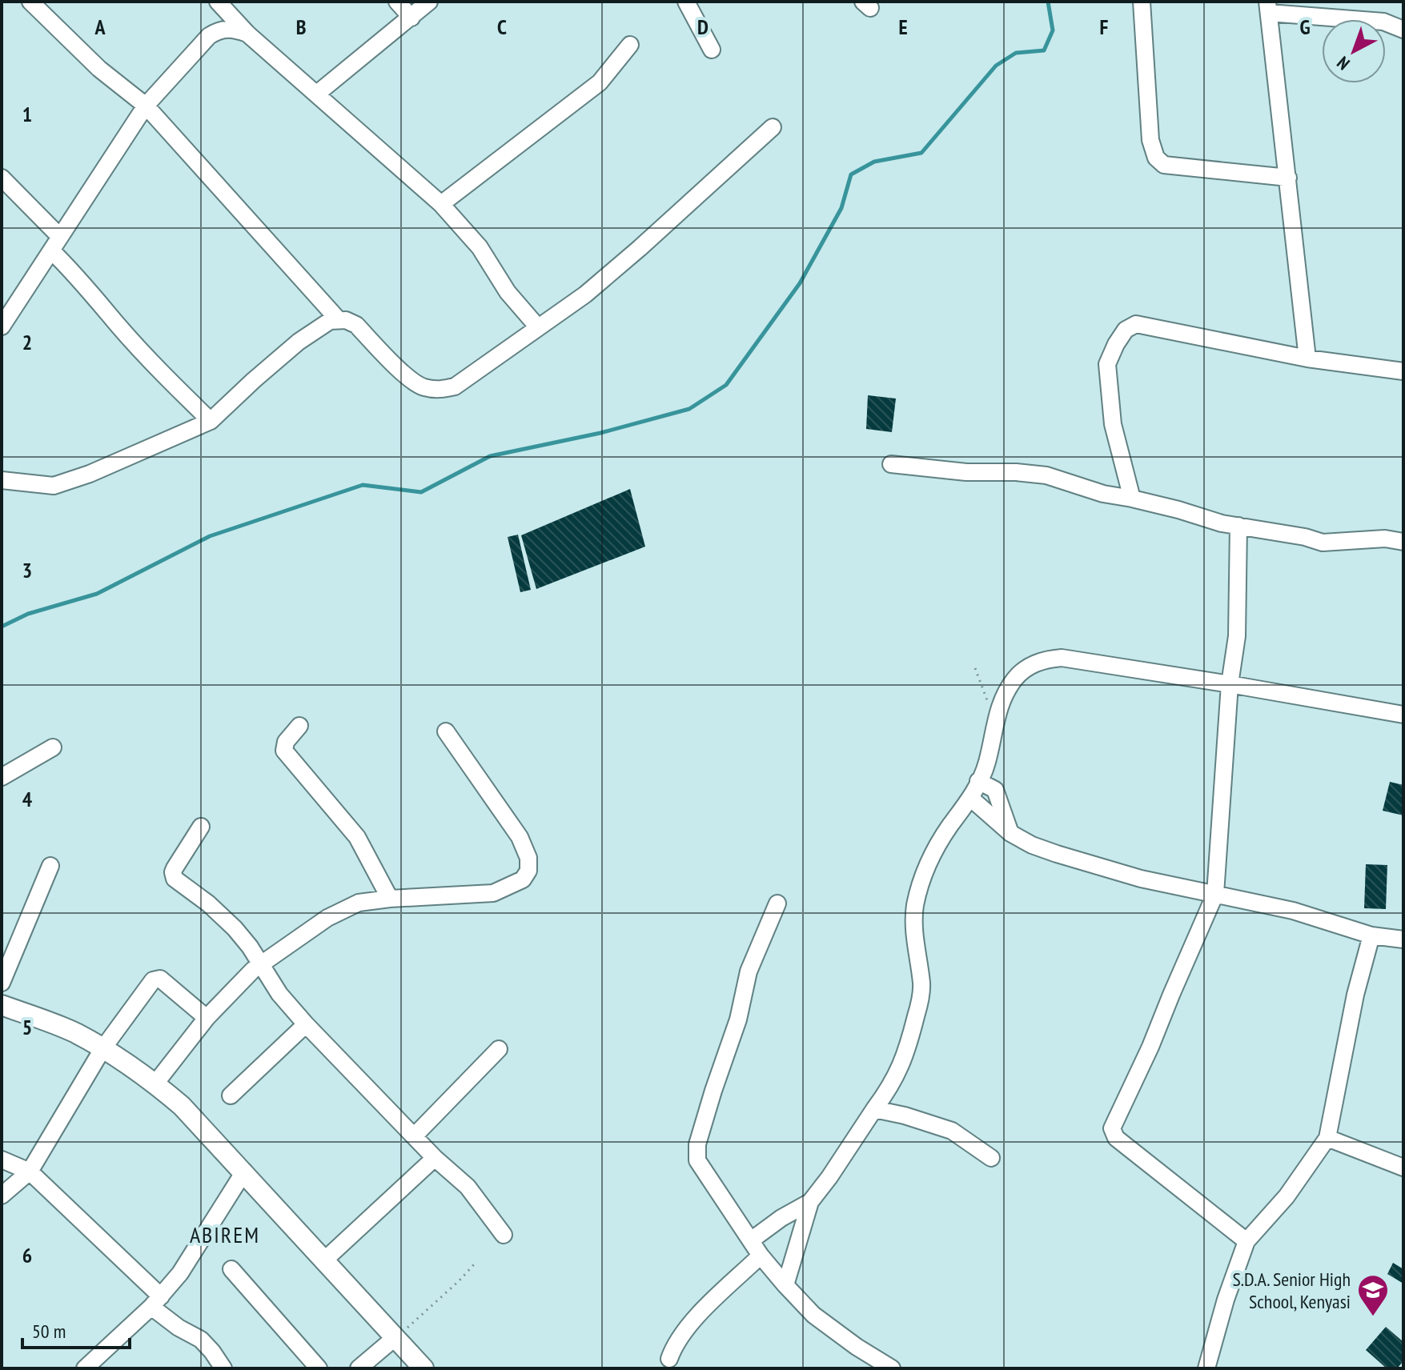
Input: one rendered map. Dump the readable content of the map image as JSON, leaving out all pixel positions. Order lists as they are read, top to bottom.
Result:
{
  "districts": ["ABIREM"],
  "places": {
    "school or university": ["S.D.A. Senior High School, Kenyasi"]
  },
  "scale_bar": "50 m",
  "north": "bottom left",
  "grid": {
    "columns": [
      "A",
      "B",
      "C",
      "D",
      "E",
      "F",
      "G"
    ],
    "rows": [
      "1",
      "2",
      "3",
      "4",
      "5",
      "6"
    ]
  }
}
